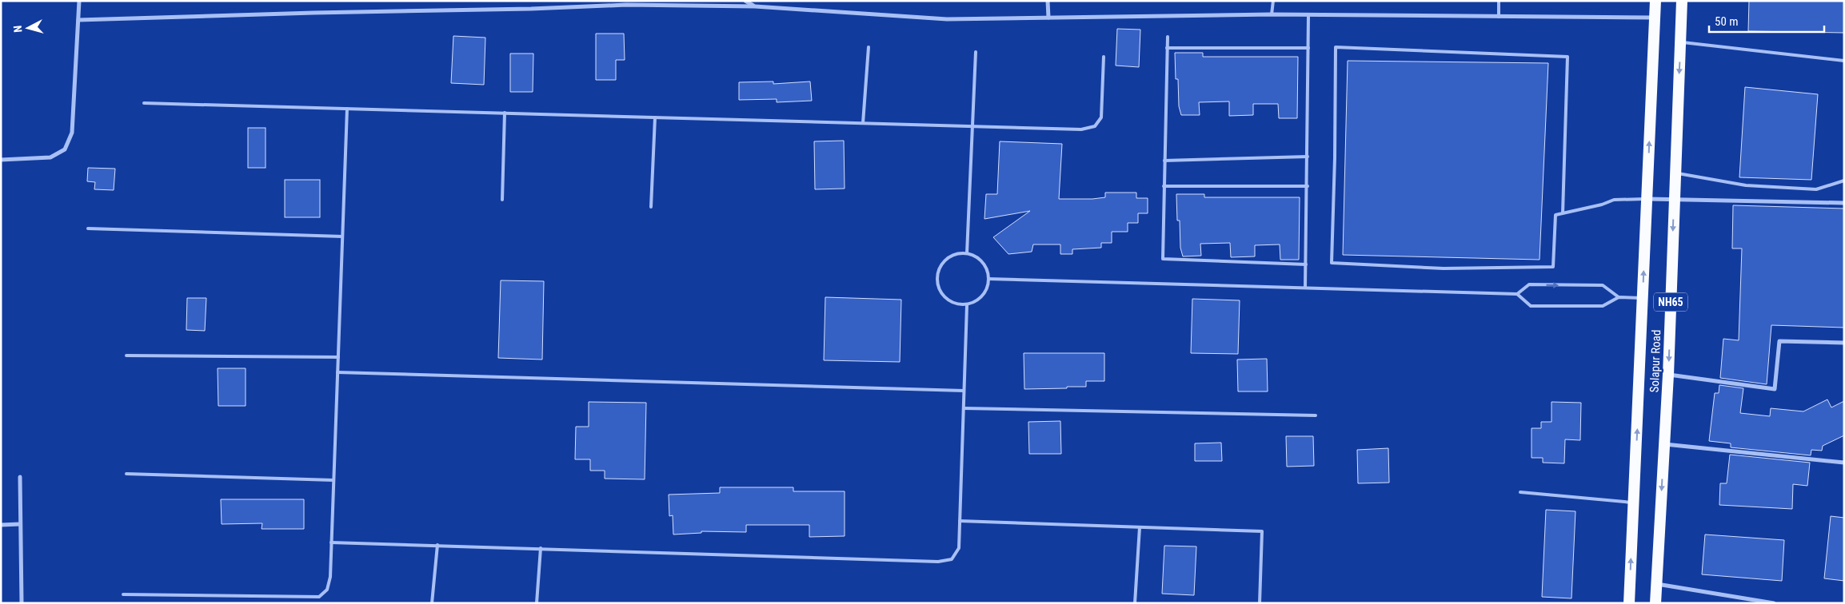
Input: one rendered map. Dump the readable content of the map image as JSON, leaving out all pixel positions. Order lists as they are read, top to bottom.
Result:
{
  "streets": {
    "highway": ["NH65", "Solapur Road"]
  },
  "scale_bar": "50 m",
  "north": "left"
}
